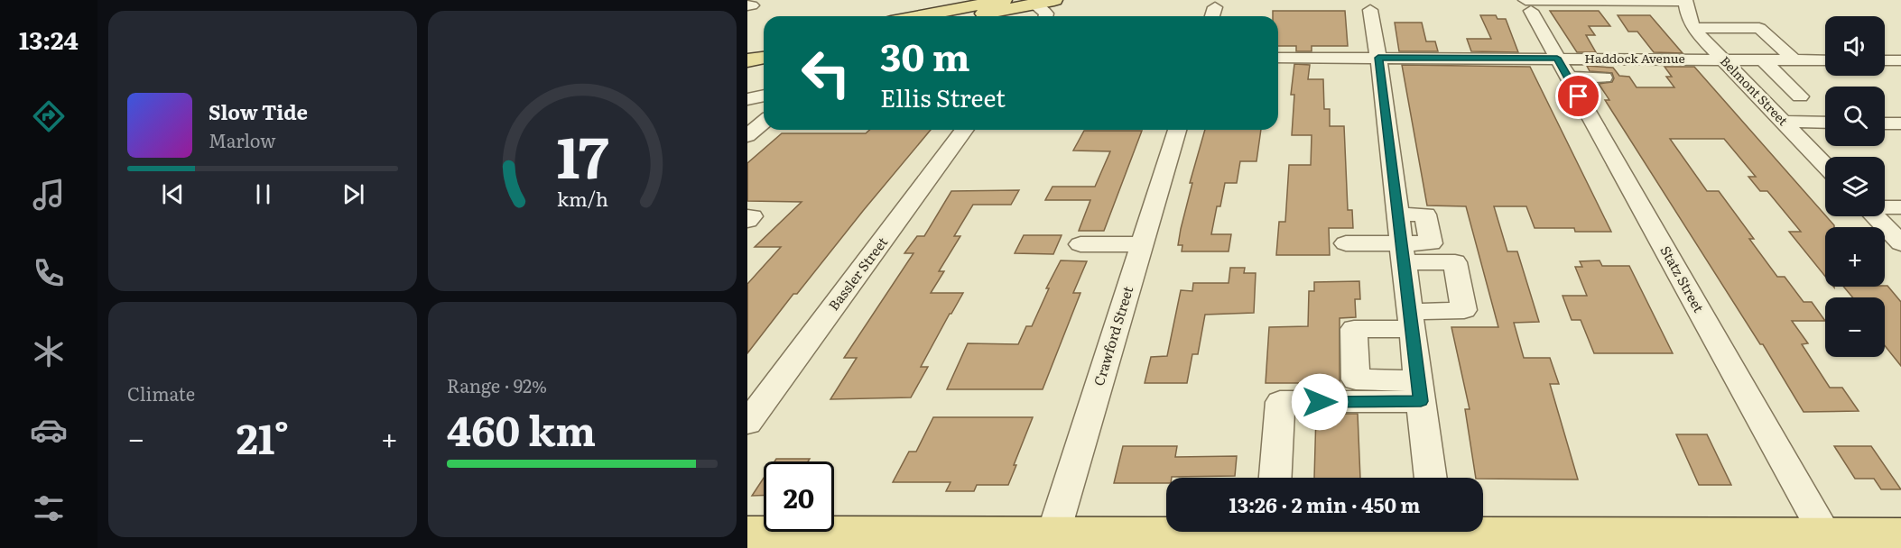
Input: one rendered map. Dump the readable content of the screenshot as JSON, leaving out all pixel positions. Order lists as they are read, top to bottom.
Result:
{
  "streets": {
    "street": [
      "Haddock Avenue",
      "Belmont Street",
      "Bassler Street",
      "Statz Street",
      "Crawford Street"
    ]
  },
  "crossings": [
    ["Haddock Avenue", "Belmont Street"],
    ["Haddock Avenue", "Statz Street"]
  ],
  "page": {
    "tabs": "13:24",
    "map_buttons": ["+", "−"],
    "turn": ["30 m", "Ellis Street"],
    "song": ["Slow Tide", "Marlow"],
    "tile": [
      "Climate",
      ["Range · 92%", "460 km"]
    ],
    "heat": ["−", "21°", "+"],
    "limit": "20",
    "trip": "13:26 · 2 min · 450 m",
    "gauge": ["17", "km/h"]
  }
}
